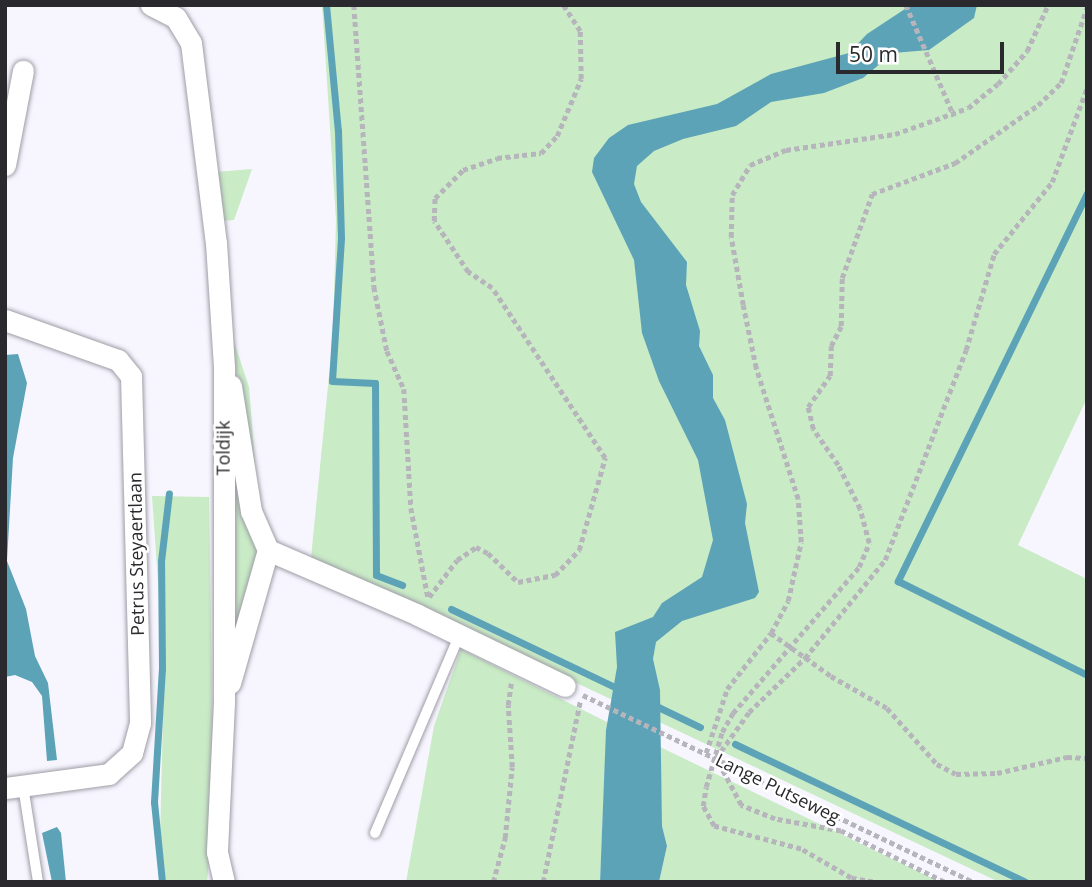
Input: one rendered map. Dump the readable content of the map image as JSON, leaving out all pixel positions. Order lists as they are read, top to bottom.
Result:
{
  "streets": {
    "street": ["Toldijk", "Petrus Steyaertlaan"],
    "path": ["Lange Putseweg"]
  },
  "scale_bar": "50 m"
}
